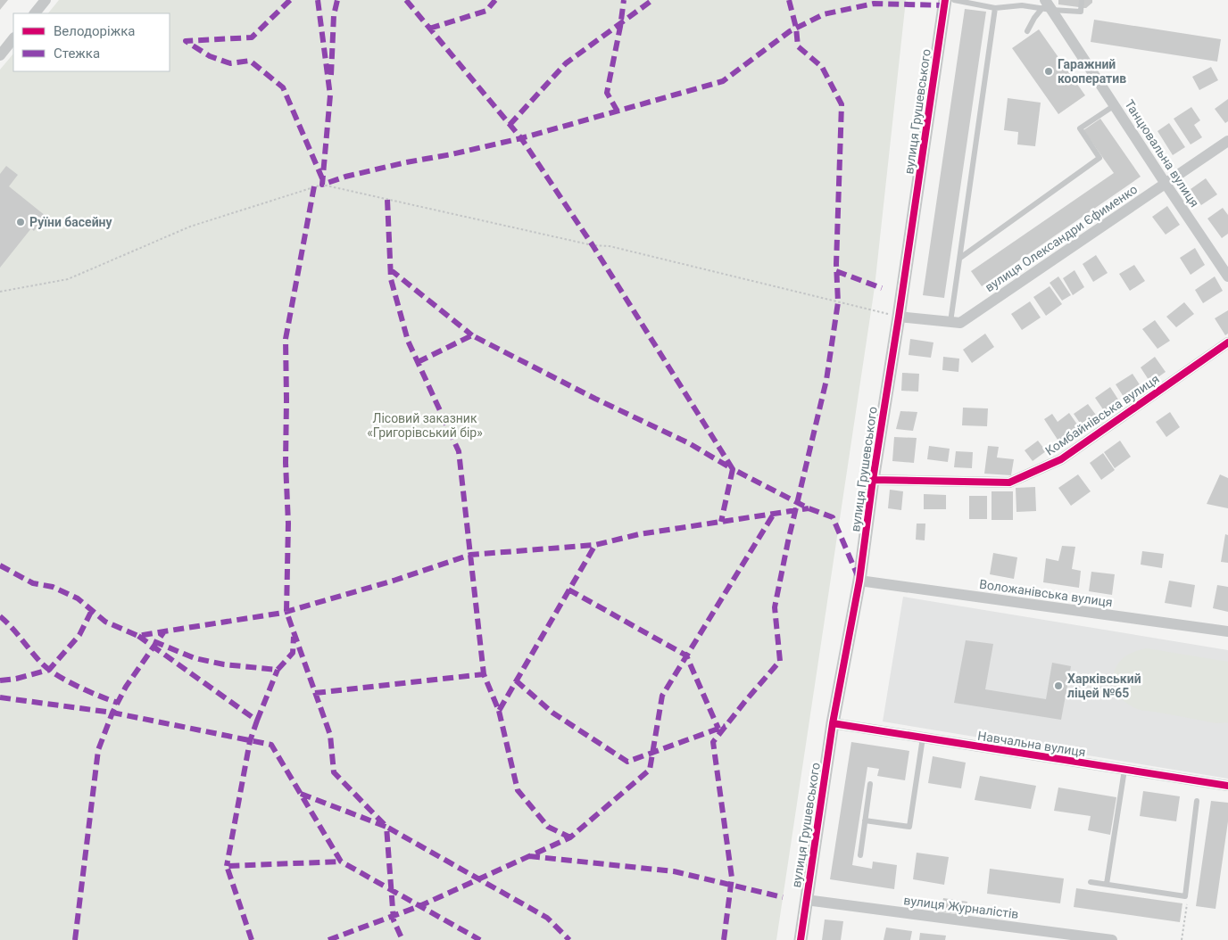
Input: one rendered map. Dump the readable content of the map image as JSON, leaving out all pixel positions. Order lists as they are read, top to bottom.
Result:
{
  "streets": {
    "street": [
      "вулиця Грушевського",
      "Танцювальна вулиця",
      "вулиця Олександри Єфименко",
      "Комбайнівська вулиця",
      "Воложанівська вулиця",
      "Навчальна вулиця",
      "вулиця Журналістів"
    ]
  },
  "crossings": [
    ["вулиця Грушевського", "вулиця Олександри Єфименко"],
    ["вулиця Грушевського", "Комбайнівська вулиця"],
    ["вулиця Грушевського", "Воложанівська вулиця"],
    ["вулиця Грушевського", "Навчальна вулиця"],
    ["вулиця Грушевського", "вулиця Журналістів"],
    ["Танцювальна вулиця", "вулиця Олександри Єфименко"]
  ],
  "parks": ["Лісовий заказник «Григорівський бір»"],
  "places": ["Гаражний кооператив", "Руїни басейну", "Харківський ліцей №65"],
  "legend": ["Велодоріжка", "Стежка"]
}
